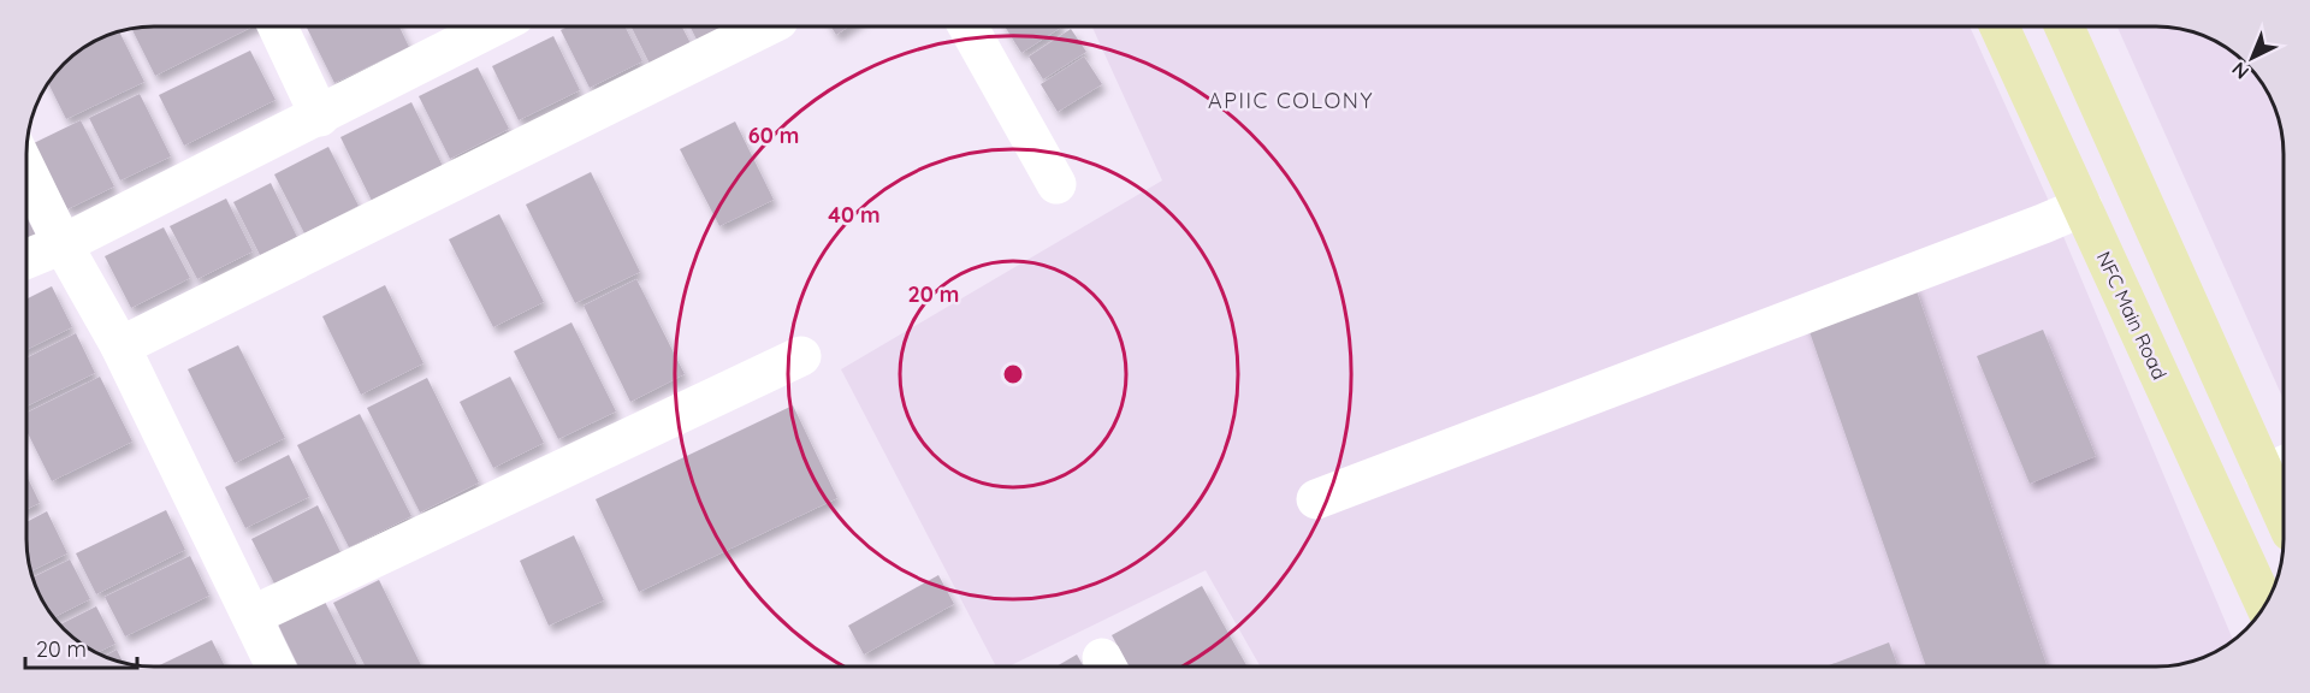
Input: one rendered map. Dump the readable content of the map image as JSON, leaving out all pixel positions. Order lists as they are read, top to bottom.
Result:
{
  "streets": {
    "main road": ["NFC Main Road"]
  },
  "districts": ["APIIC COLONY"],
  "scale_bar": "20 m",
  "north": "bottom left",
  "rings": ["60 m", "40 m", "20 m"]
}
